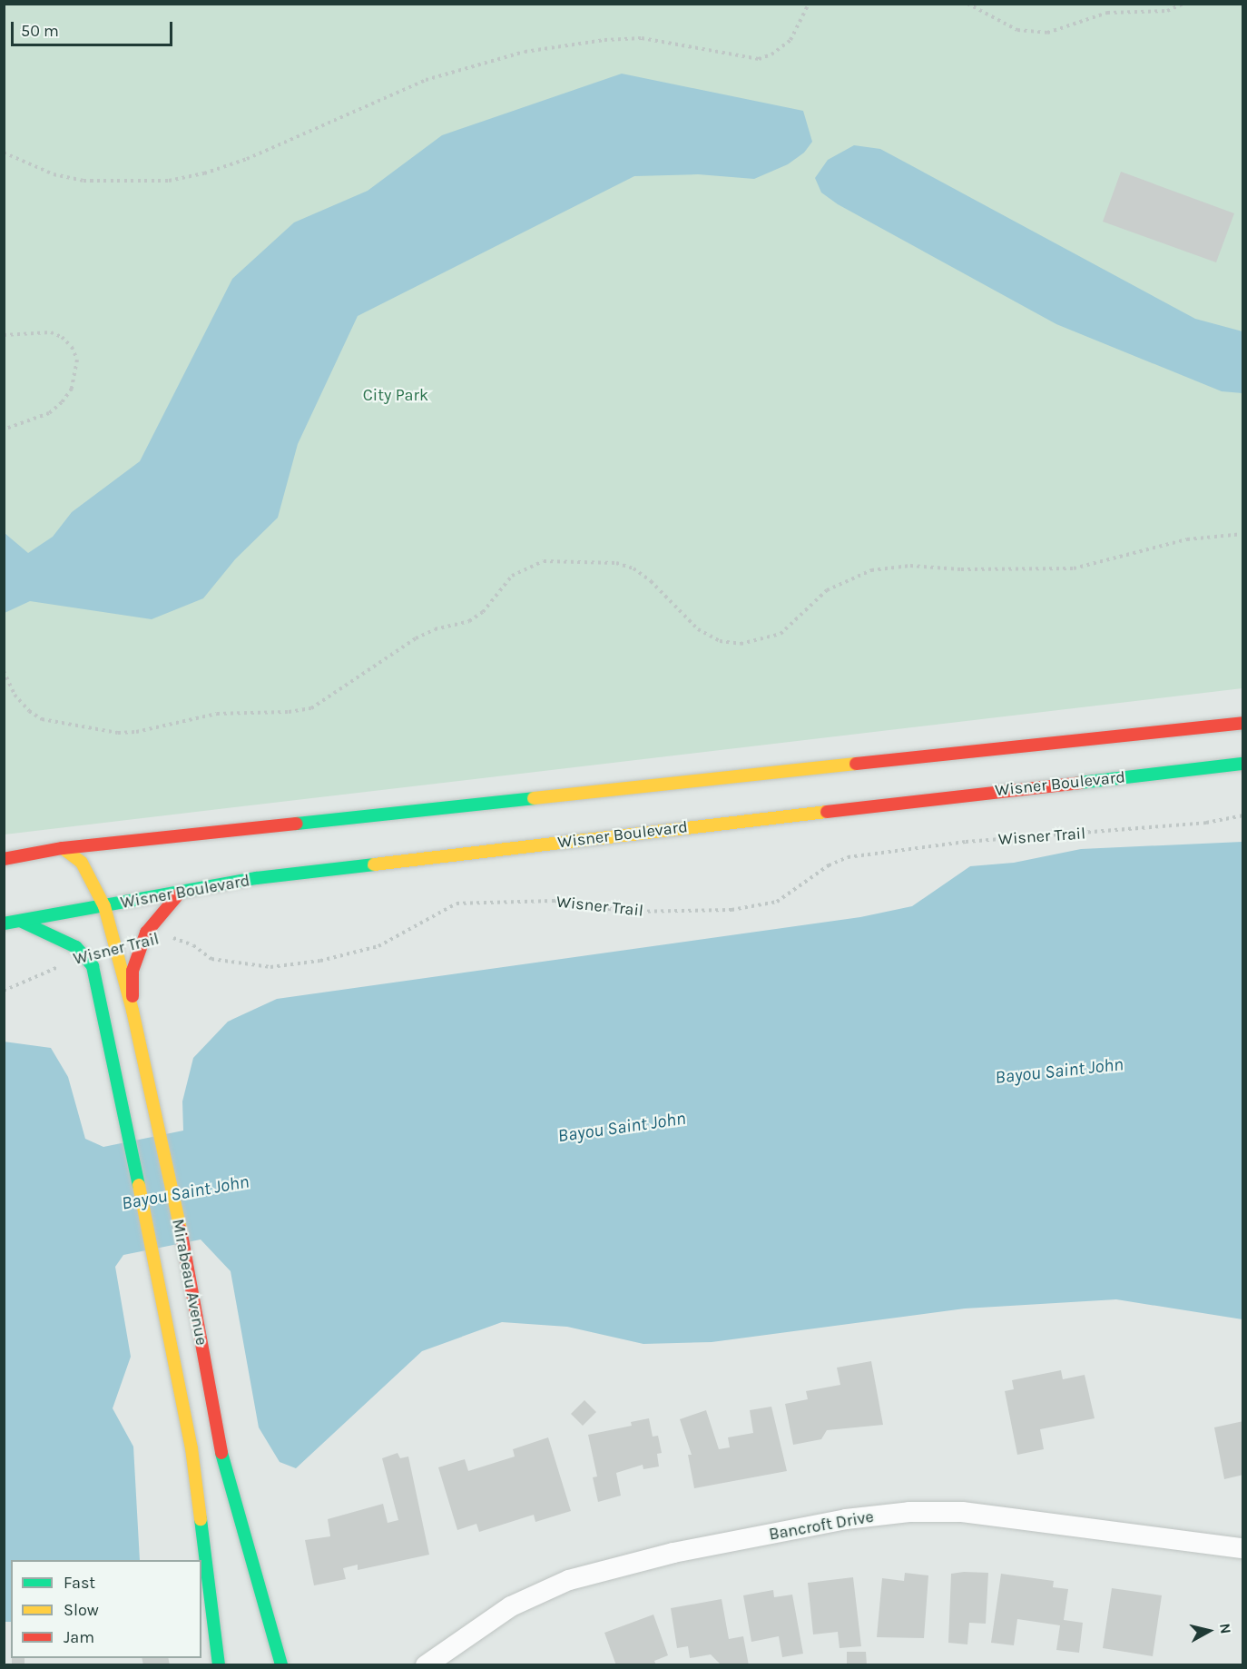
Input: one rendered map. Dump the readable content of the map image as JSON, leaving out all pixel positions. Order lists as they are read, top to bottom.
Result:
{
  "streets": {
    "street": ["Wisner Boulevard", "Mirabeau Avenue", "Bancroft Drive"],
    "path": ["Wisner Trail"]
  },
  "crossings": [
    ["Wisner Boulevard", "Mirabeau Avenue"],
    ["Wisner Trail", "Mirabeau Avenue"]
  ],
  "water": ["Bayou Saint John"],
  "parks": ["City Park"],
  "legend": ["Fast", "Slow", "Jam"],
  "scale_bar": "50 m",
  "north": "right"
}
